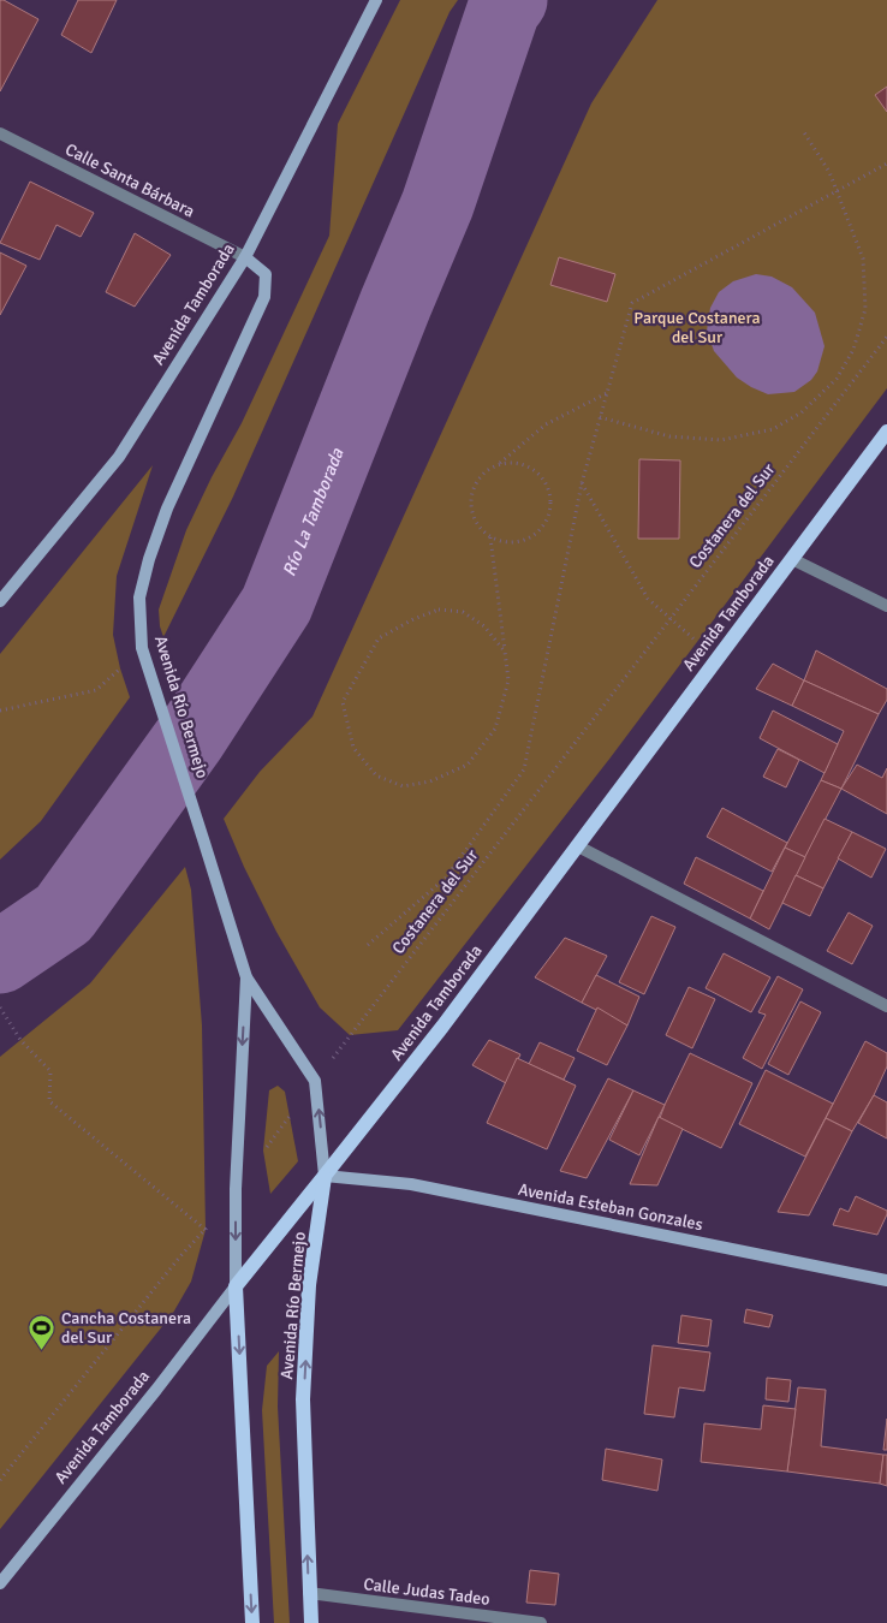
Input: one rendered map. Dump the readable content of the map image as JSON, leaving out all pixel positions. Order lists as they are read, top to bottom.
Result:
{
  "streets": {
    "main road": ["Avenida Tamborada", "Avenida Río Bermejo", "Avenida Esteban Gonzales"],
    "street": ["Calle Santa Bárbara", "Calle Judas Tadeo"],
    "path": ["Costanera del Sur"]
  },
  "crossings": [
    ["Calle Santa Bárbara", "Avenida Tamborada"],
    ["Calle Santa Bárbara", "Avenida Río Bermejo"],
    ["Avenida Tamborada", "Avenida Río Bermejo"],
    ["Avenida Tamborada", "Avenida Esteban Gonzales"],
    ["Costanera del Sur", "Avenida Río Bermejo"],
    ["Avenida Río Bermejo", "Avenida Esteban Gonzales"],
    ["Avenida Río Bermejo", "Calle Judas Tadeo"]
  ],
  "water": ["Río La Tamborada"],
  "parks": ["Parque Costanera del Sur"],
  "places": {
    "sports": ["Cancha Costanera del Sur"]
  }
}
